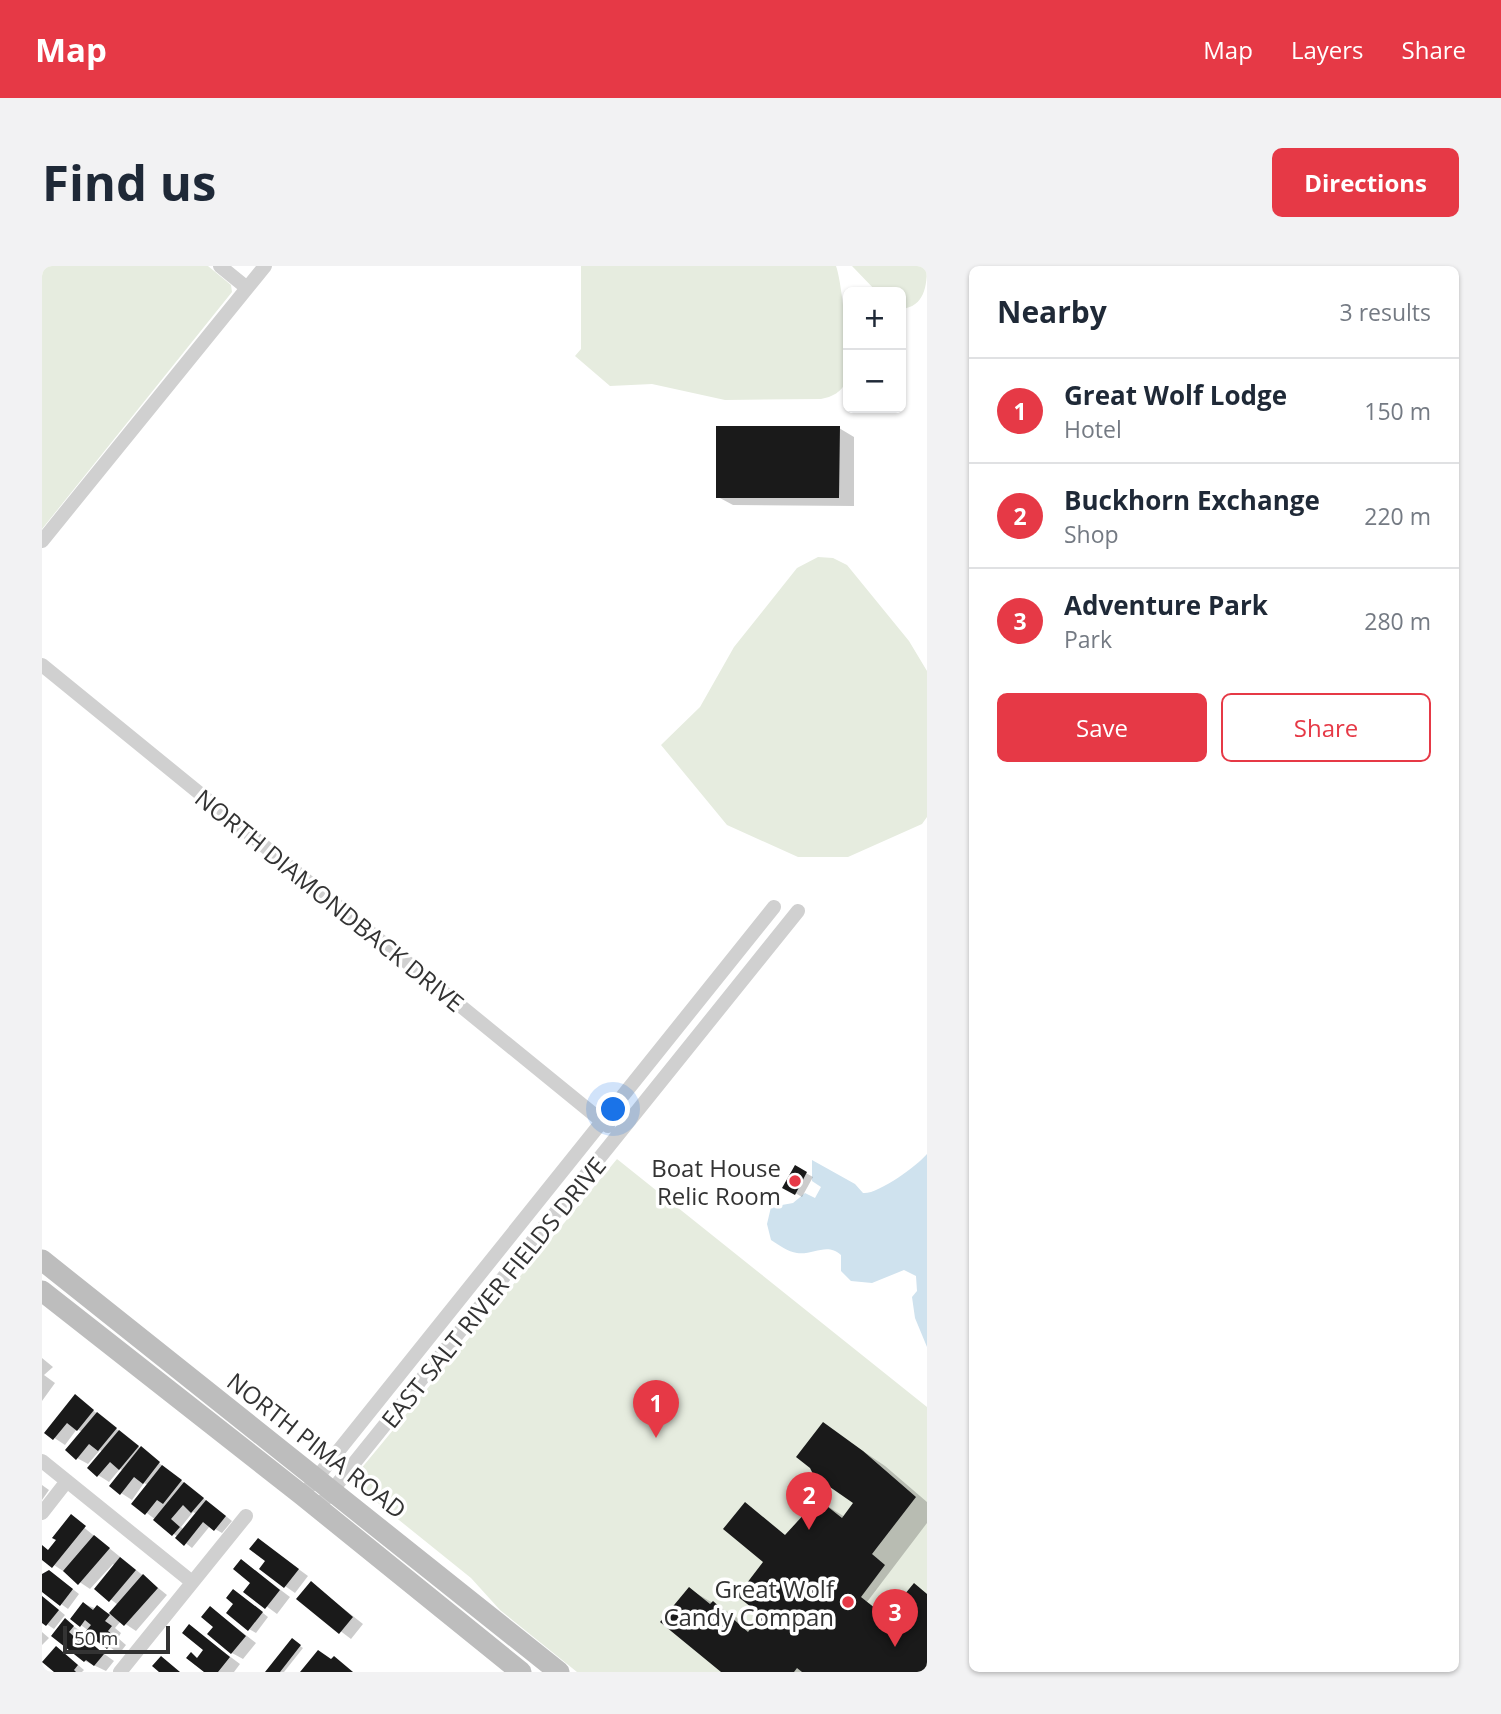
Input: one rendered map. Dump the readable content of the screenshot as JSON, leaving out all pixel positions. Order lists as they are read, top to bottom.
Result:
{
  "streets": {
    "main road": ["NORTH PIMA ROAD"],
    "street": ["NORTH DIAMONDBACK DRIVE", "EAST SALT RIVER FIELDS DRIVE"]
  },
  "crossings": [
    ["NORTH DIAMONDBACK DRIVE", "EAST SALT RIVER FIELDS DRIVE"],
    ["EAST SALT RIVER FIELDS DRIVE", "NORTH PIMA ROAD"]
  ],
  "places": ["Boat House Relic Room", "Great Wolf Candy Compan"],
  "scale_bar": "50 m",
  "page": {
    "header": "Map",
    "nav": ["Map", "Layers", "Share"],
    "buttons": [
      "Directions",
      ["Save", "Share"]
    ],
    "title": "Find us",
    "heading": ["Nearby", "3 results"],
    "map_buttons": ["+", "−"],
    "list": [
      {
        "mark": "1",
        "name": "Great Wolf Lodge",
        "note": "Hotel",
        "value": "150 m"
      },
      {
        "mark": "2",
        "name": "Buckhorn Exchange",
        "note": "Shop",
        "value": "220 m"
      },
      {
        "mark": "3",
        "name": "Adventure Park",
        "note": "Park",
        "value": "280 m"
      }
    ],
    "pins": ["1", "2", "3"],
    "scale": "50 m"
  }
}
